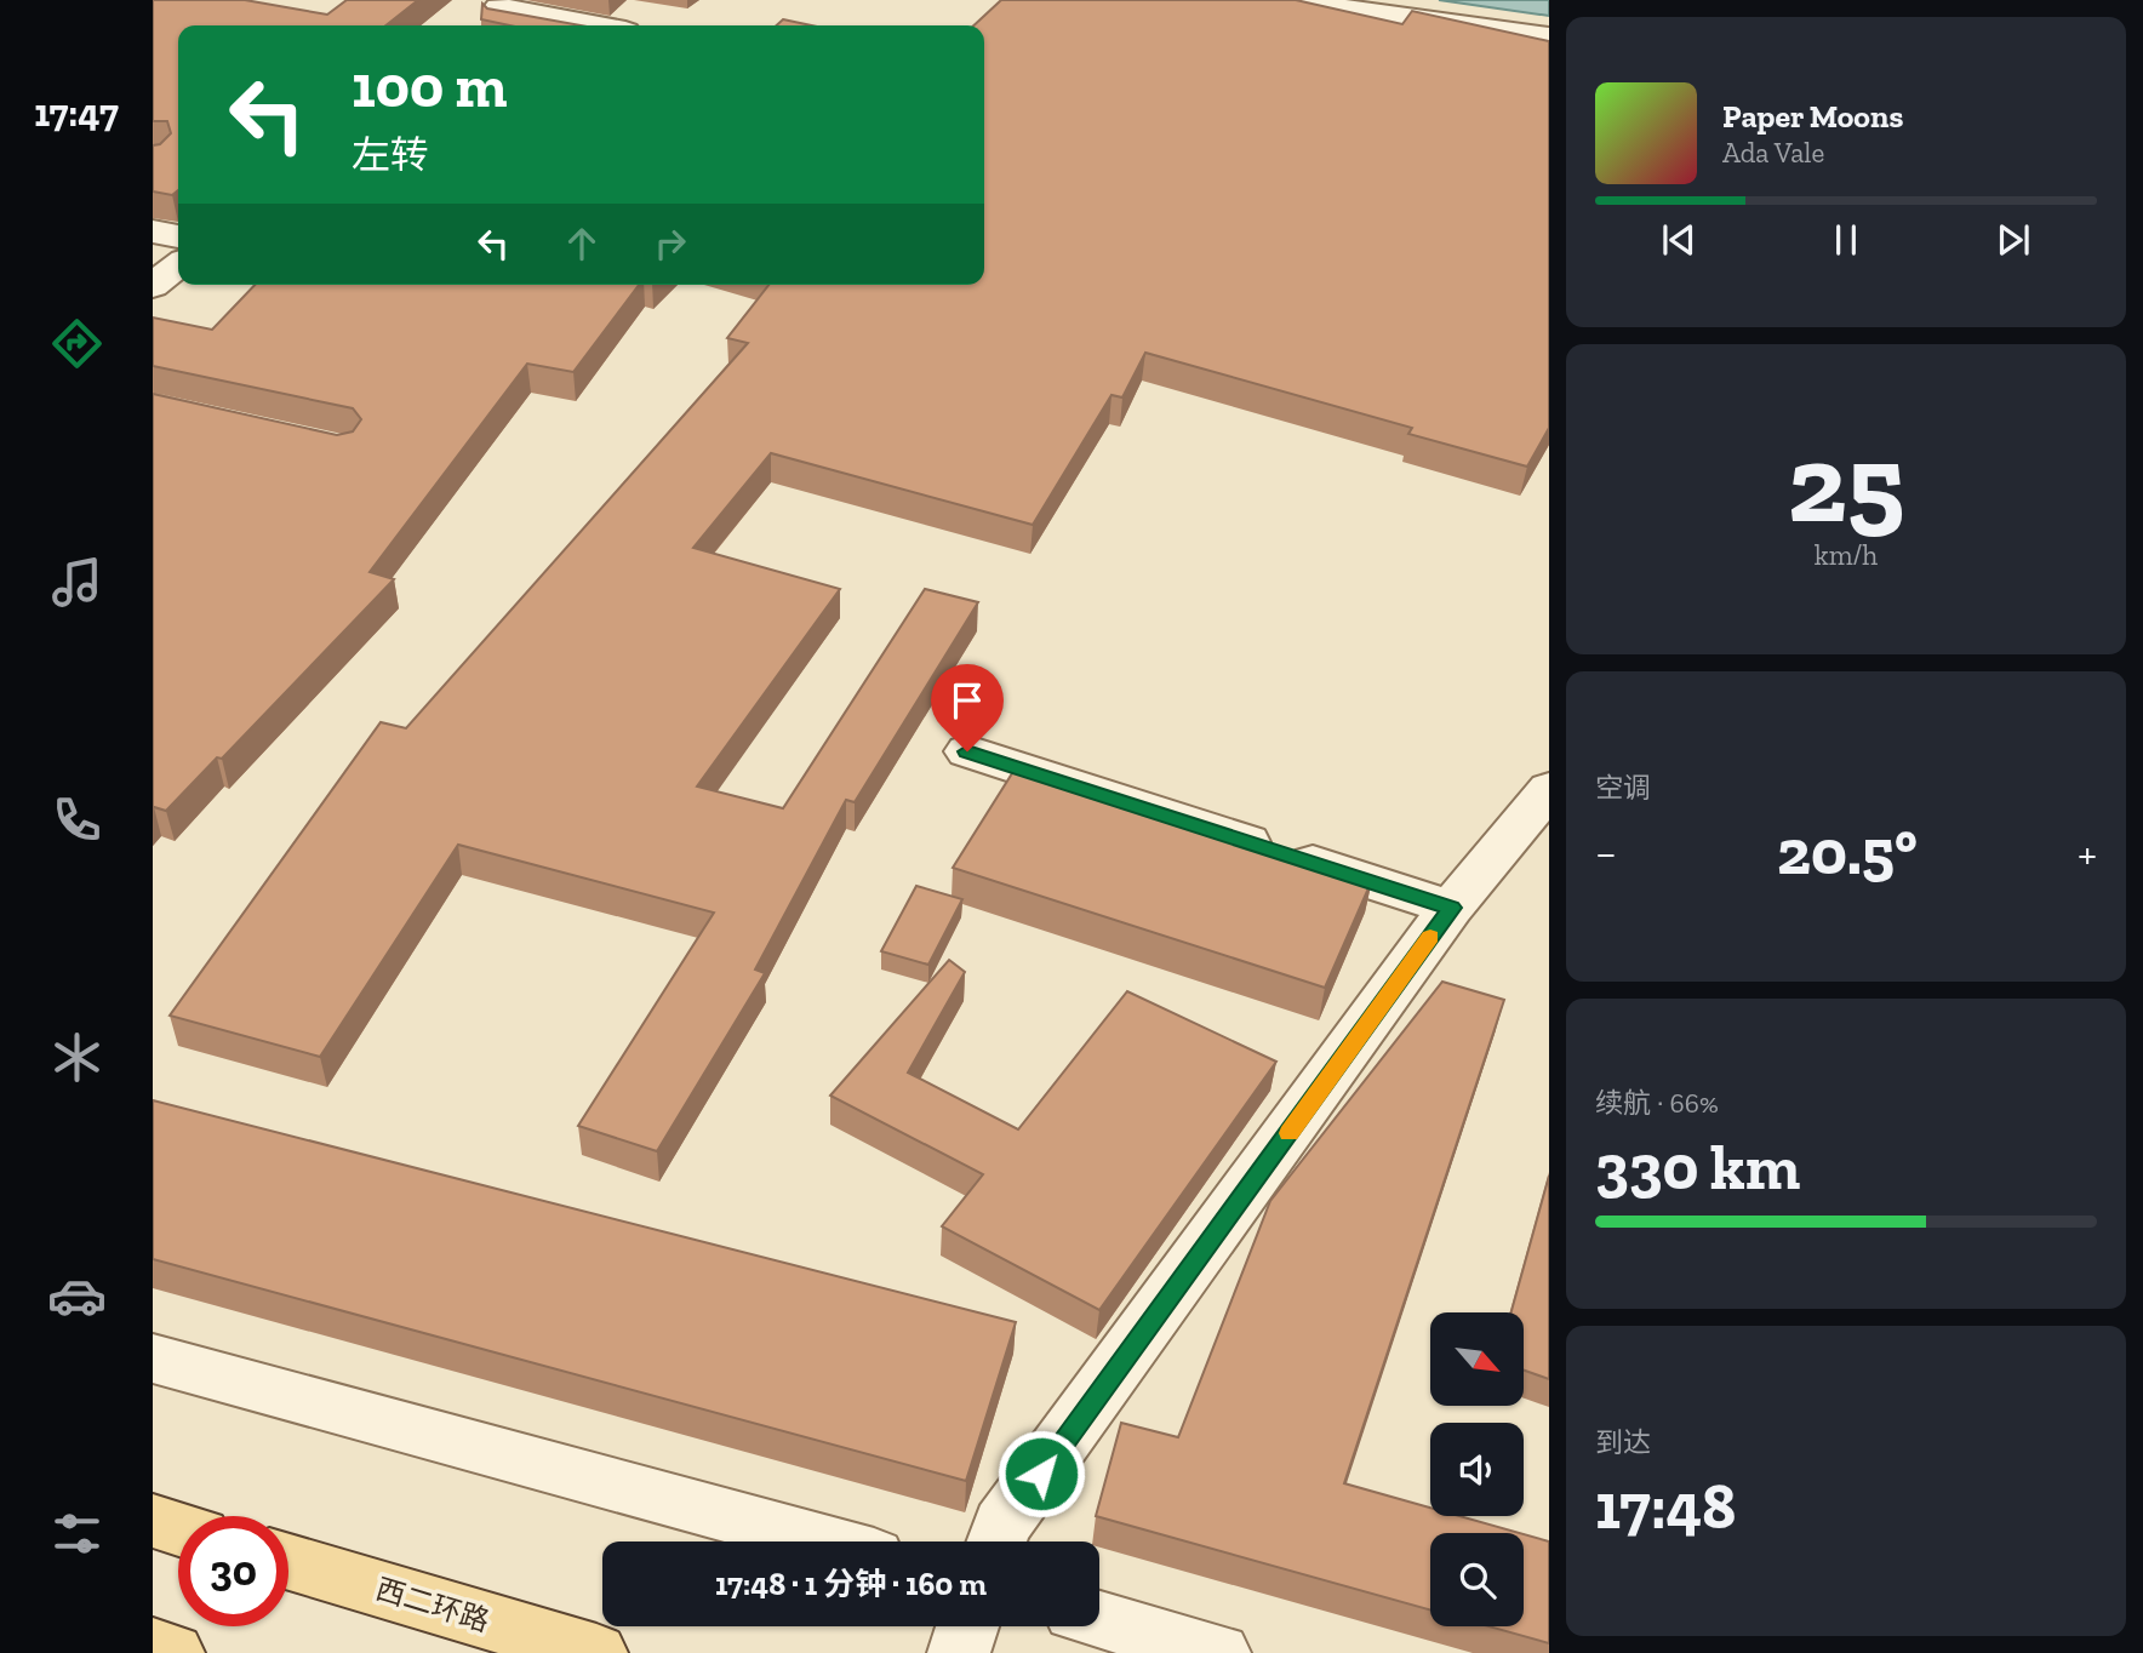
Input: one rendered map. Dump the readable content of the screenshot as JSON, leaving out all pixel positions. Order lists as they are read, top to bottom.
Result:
{
  "streets": {
    "main road": ["西二环路"]
  },
  "north": "bottom right",
  "page": {
    "tabs": "17:47",
    "turn": ["100 m", "左转"],
    "song": ["Paper Moons", "Ada Vale"],
    "tile": [
      ["25", "km/h"],
      "空调",
      ["续航 · 66%", "330 km"],
      ["到达", "17:48"]
    ],
    "heat": ["−", "20.5°", "+"],
    "limit": "30",
    "trip": "17:48 · 1 分钟 · 160 m"
  }
}
